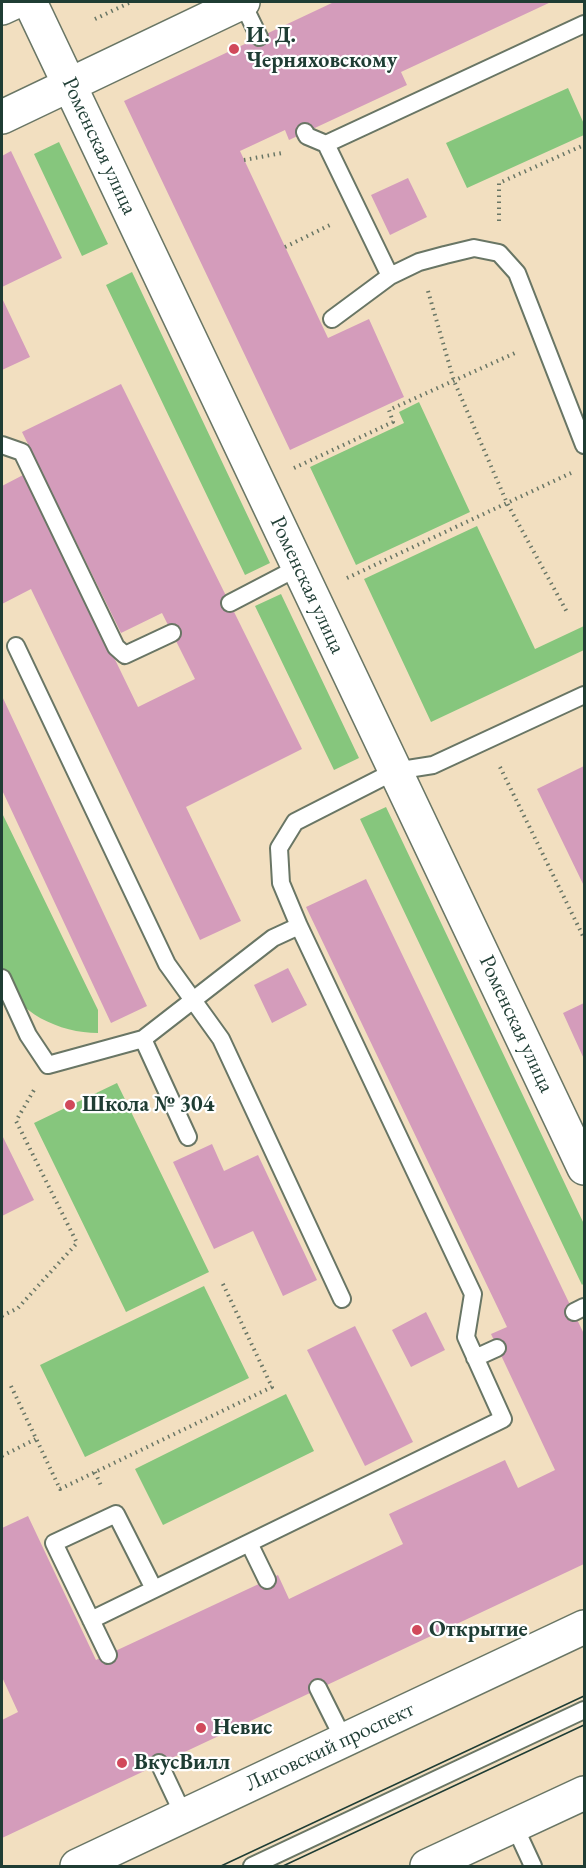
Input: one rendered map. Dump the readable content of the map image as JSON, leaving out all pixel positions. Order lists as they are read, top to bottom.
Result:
{
  "streets": {
    "street": ["Роменская улица", "Лиговский проспект"]
  },
  "places": [
    "И. Д. Черняховскому",
    "Школа № 304",
    "Открытие",
    "Невис",
    "ВкусВилл"
  ]
}
